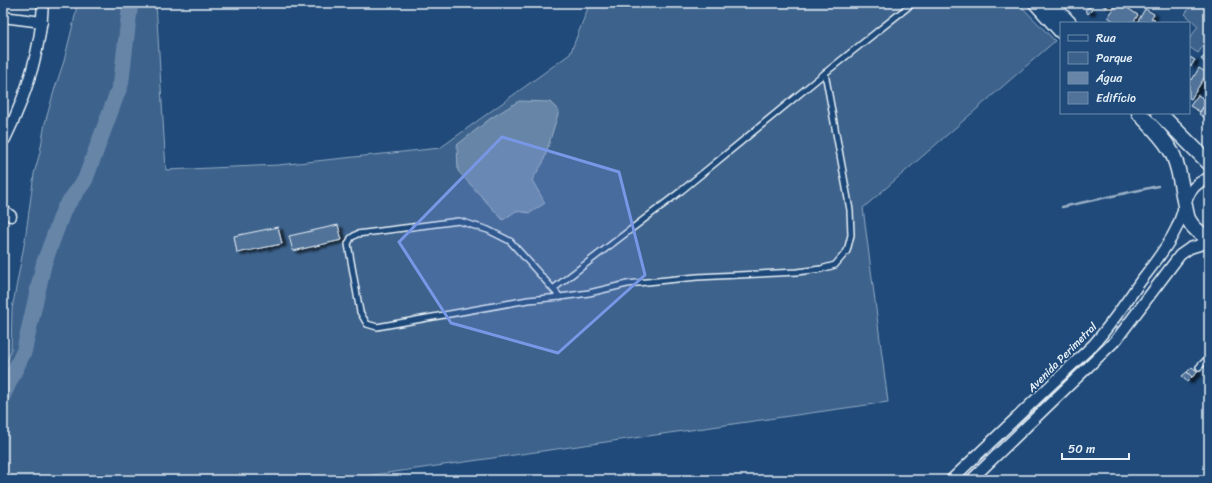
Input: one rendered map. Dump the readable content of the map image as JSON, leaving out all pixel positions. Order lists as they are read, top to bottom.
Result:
{
  "streets": {
    "street": ["Avenida Perimetral"]
  },
  "legend": [
    "Rua",
    "Parque",
    "Água",
    "Edifício"
  ],
  "scale_bar": "50 m"
}
